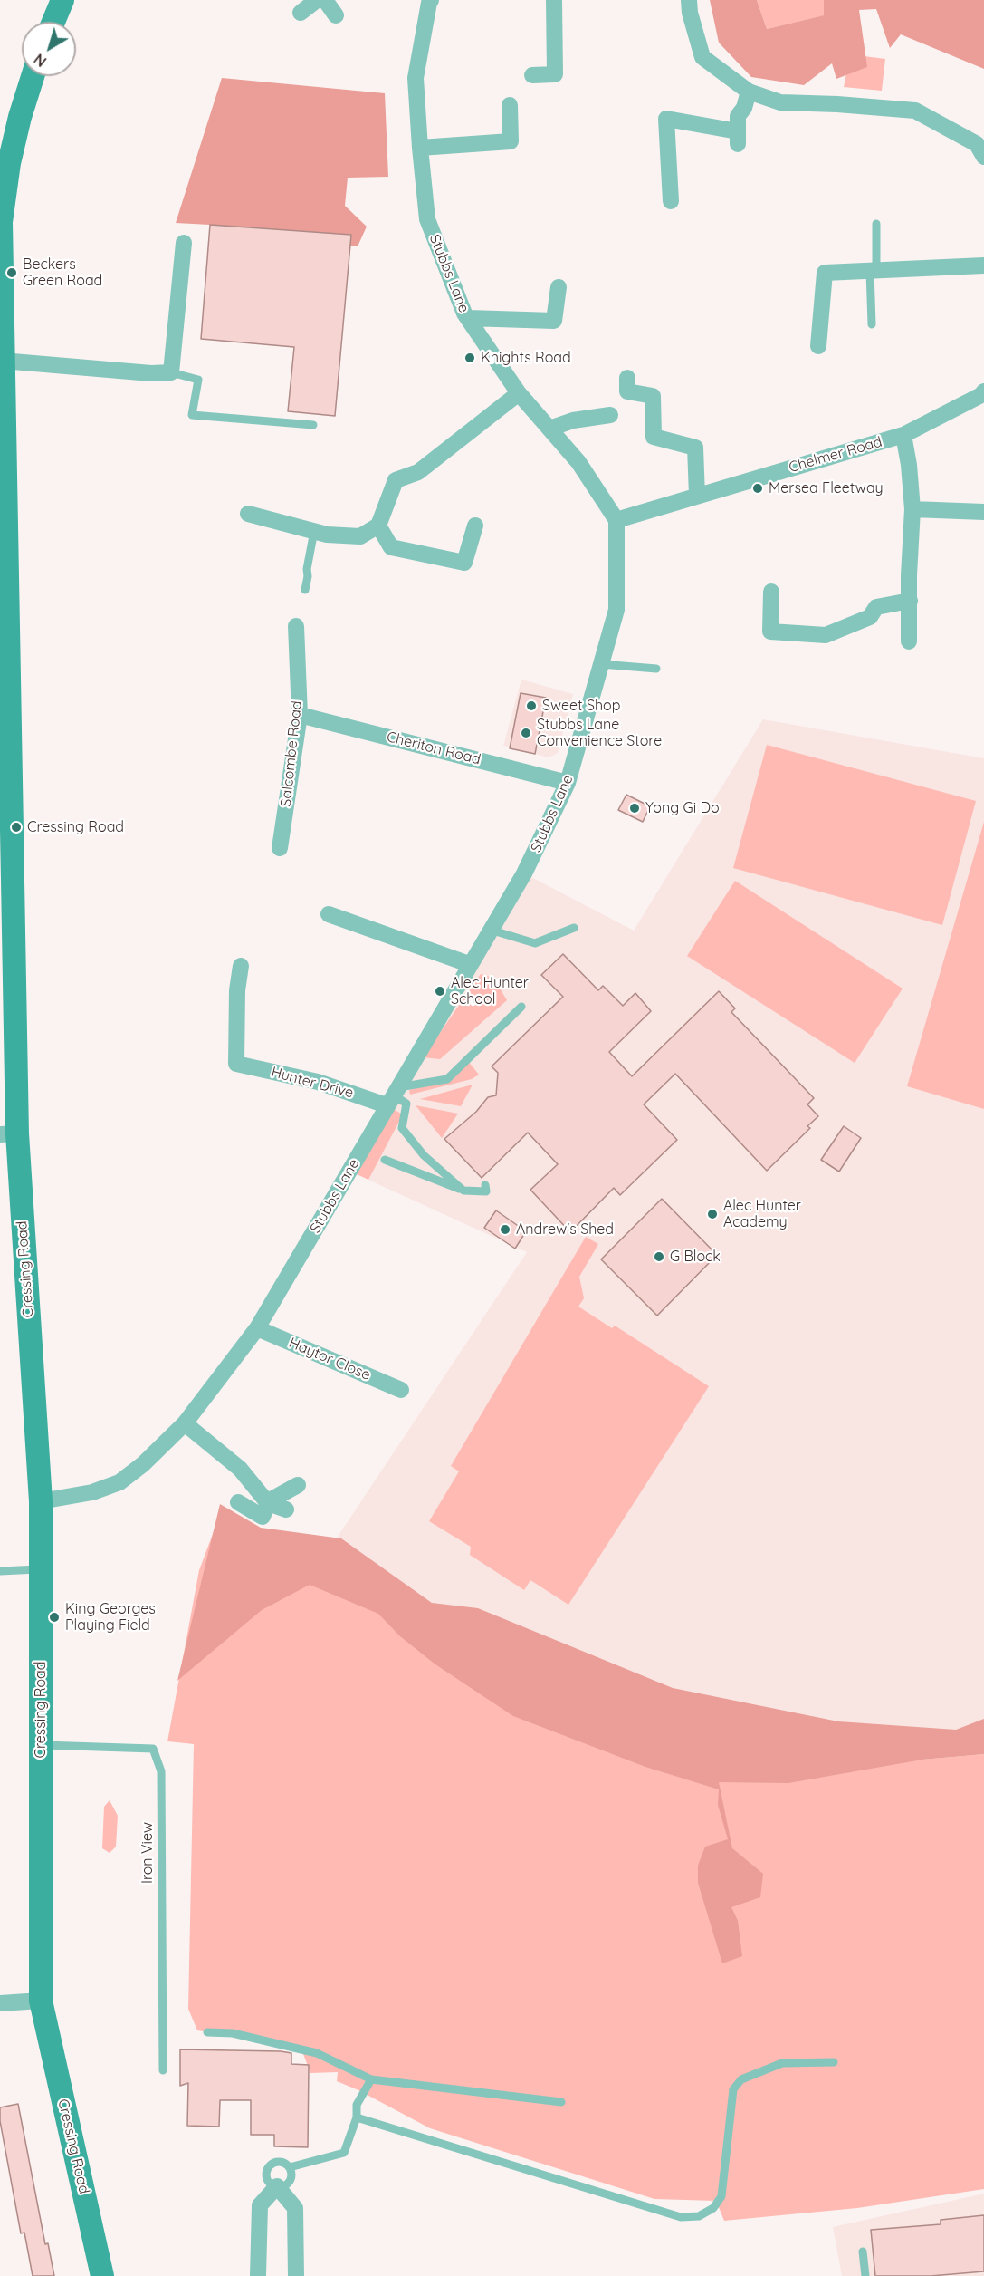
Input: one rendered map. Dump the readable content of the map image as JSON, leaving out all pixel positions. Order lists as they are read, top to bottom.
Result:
{
  "streets": {
    "street": [
      "Stubbs Lane",
      "Chelmer Road",
      "Cheriton Road",
      "Salcombe Road",
      "Hunter Drive",
      "Cressing Road",
      "Haytor Close"
    ],
    "lane": ["Iron View"]
  },
  "crossings": [
    ["Stubbs Lane", "Chelmer Road"],
    ["Stubbs Lane", "Cheriton Road"],
    ["Stubbs Lane", "Hunter Drive"],
    ["Stubbs Lane", "Cressing Road"],
    ["Stubbs Lane", "Haytor Close"],
    ["Cheriton Road", "Salcombe Road"],
    ["Cressing Road", "Iron View"]
  ],
  "places": [
    "Beckers Green Road",
    "Knights Road",
    "Mersea Fleetway",
    "Sweet Shop",
    "Stubbs Lane Convenience Store",
    "Yong Gi Do",
    "Cressing Road",
    "Alec Hunter School",
    "Alec Hunter Academy",
    "Andrew's Shed",
    "G Block",
    "King Georges Playing Field"
  ],
  "north": "bottom left"
}
